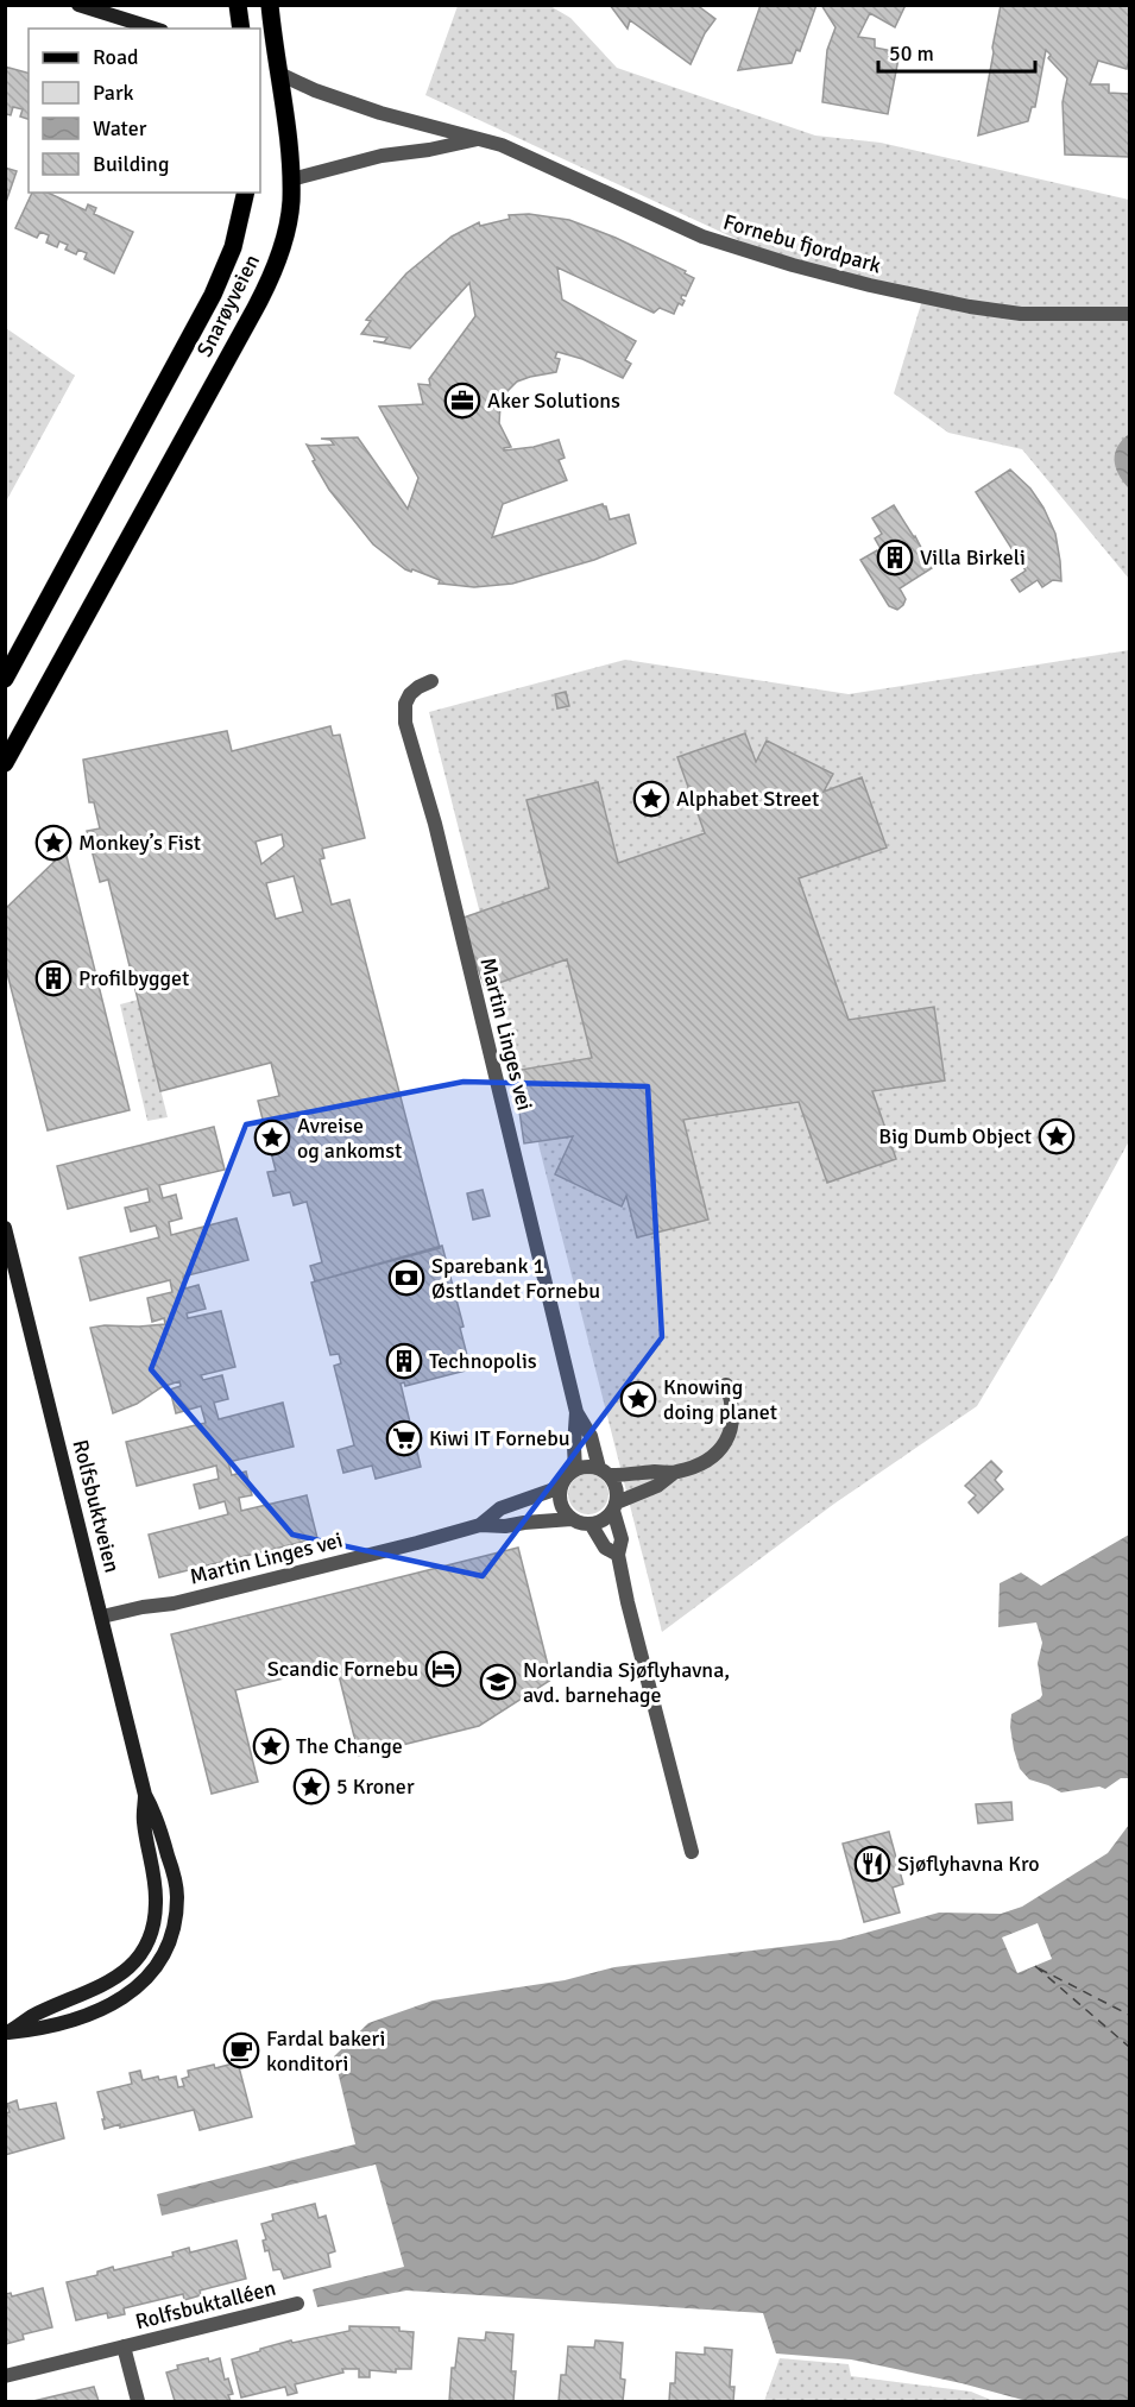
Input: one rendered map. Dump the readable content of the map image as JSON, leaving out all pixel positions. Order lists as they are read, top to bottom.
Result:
{
  "streets": {
    "main road": ["Snarøyveien"],
    "street": [
      "Fornebu fjordpark",
      "Martin Linges vei",
      "Rolfsbuktveien",
      "Rolfsbuktalléen"
    ]
  },
  "crossings": [
    ["Fornebu fjordpark", "Snarøyveien"],
    ["Martin Linges vei", "Rolfsbuktveien"]
  ],
  "places": {
    "office": ["Aker Solutions"],
    "building": ["Villa Birkeli", "Profilbygget", "Technopolis"],
    "place": [
      "Alphabet Street",
      "Monkey’s Fist",
      "Big Dumb Object",
      "Avreise og ankomst",
      "Knowing doing planet",
      "The Change",
      "5 Kroner"
    ],
    "bank": ["Sparebank 1 Østlandet Fornebu"],
    "supermarket": ["Kiwi IT Fornebu"],
    "hotel": ["Scandic Fornebu"],
    "school or university": ["Norlandia Sjøflyhavna, avd. barnehage"],
    "restaurant": ["Sjøflyhavna Kro"],
    "cafe": ["Fardal bakeri konditori"]
  },
  "legend": [
    "Road",
    "Park",
    "Water",
    "Building"
  ],
  "scale_bar": "50 m"
}
